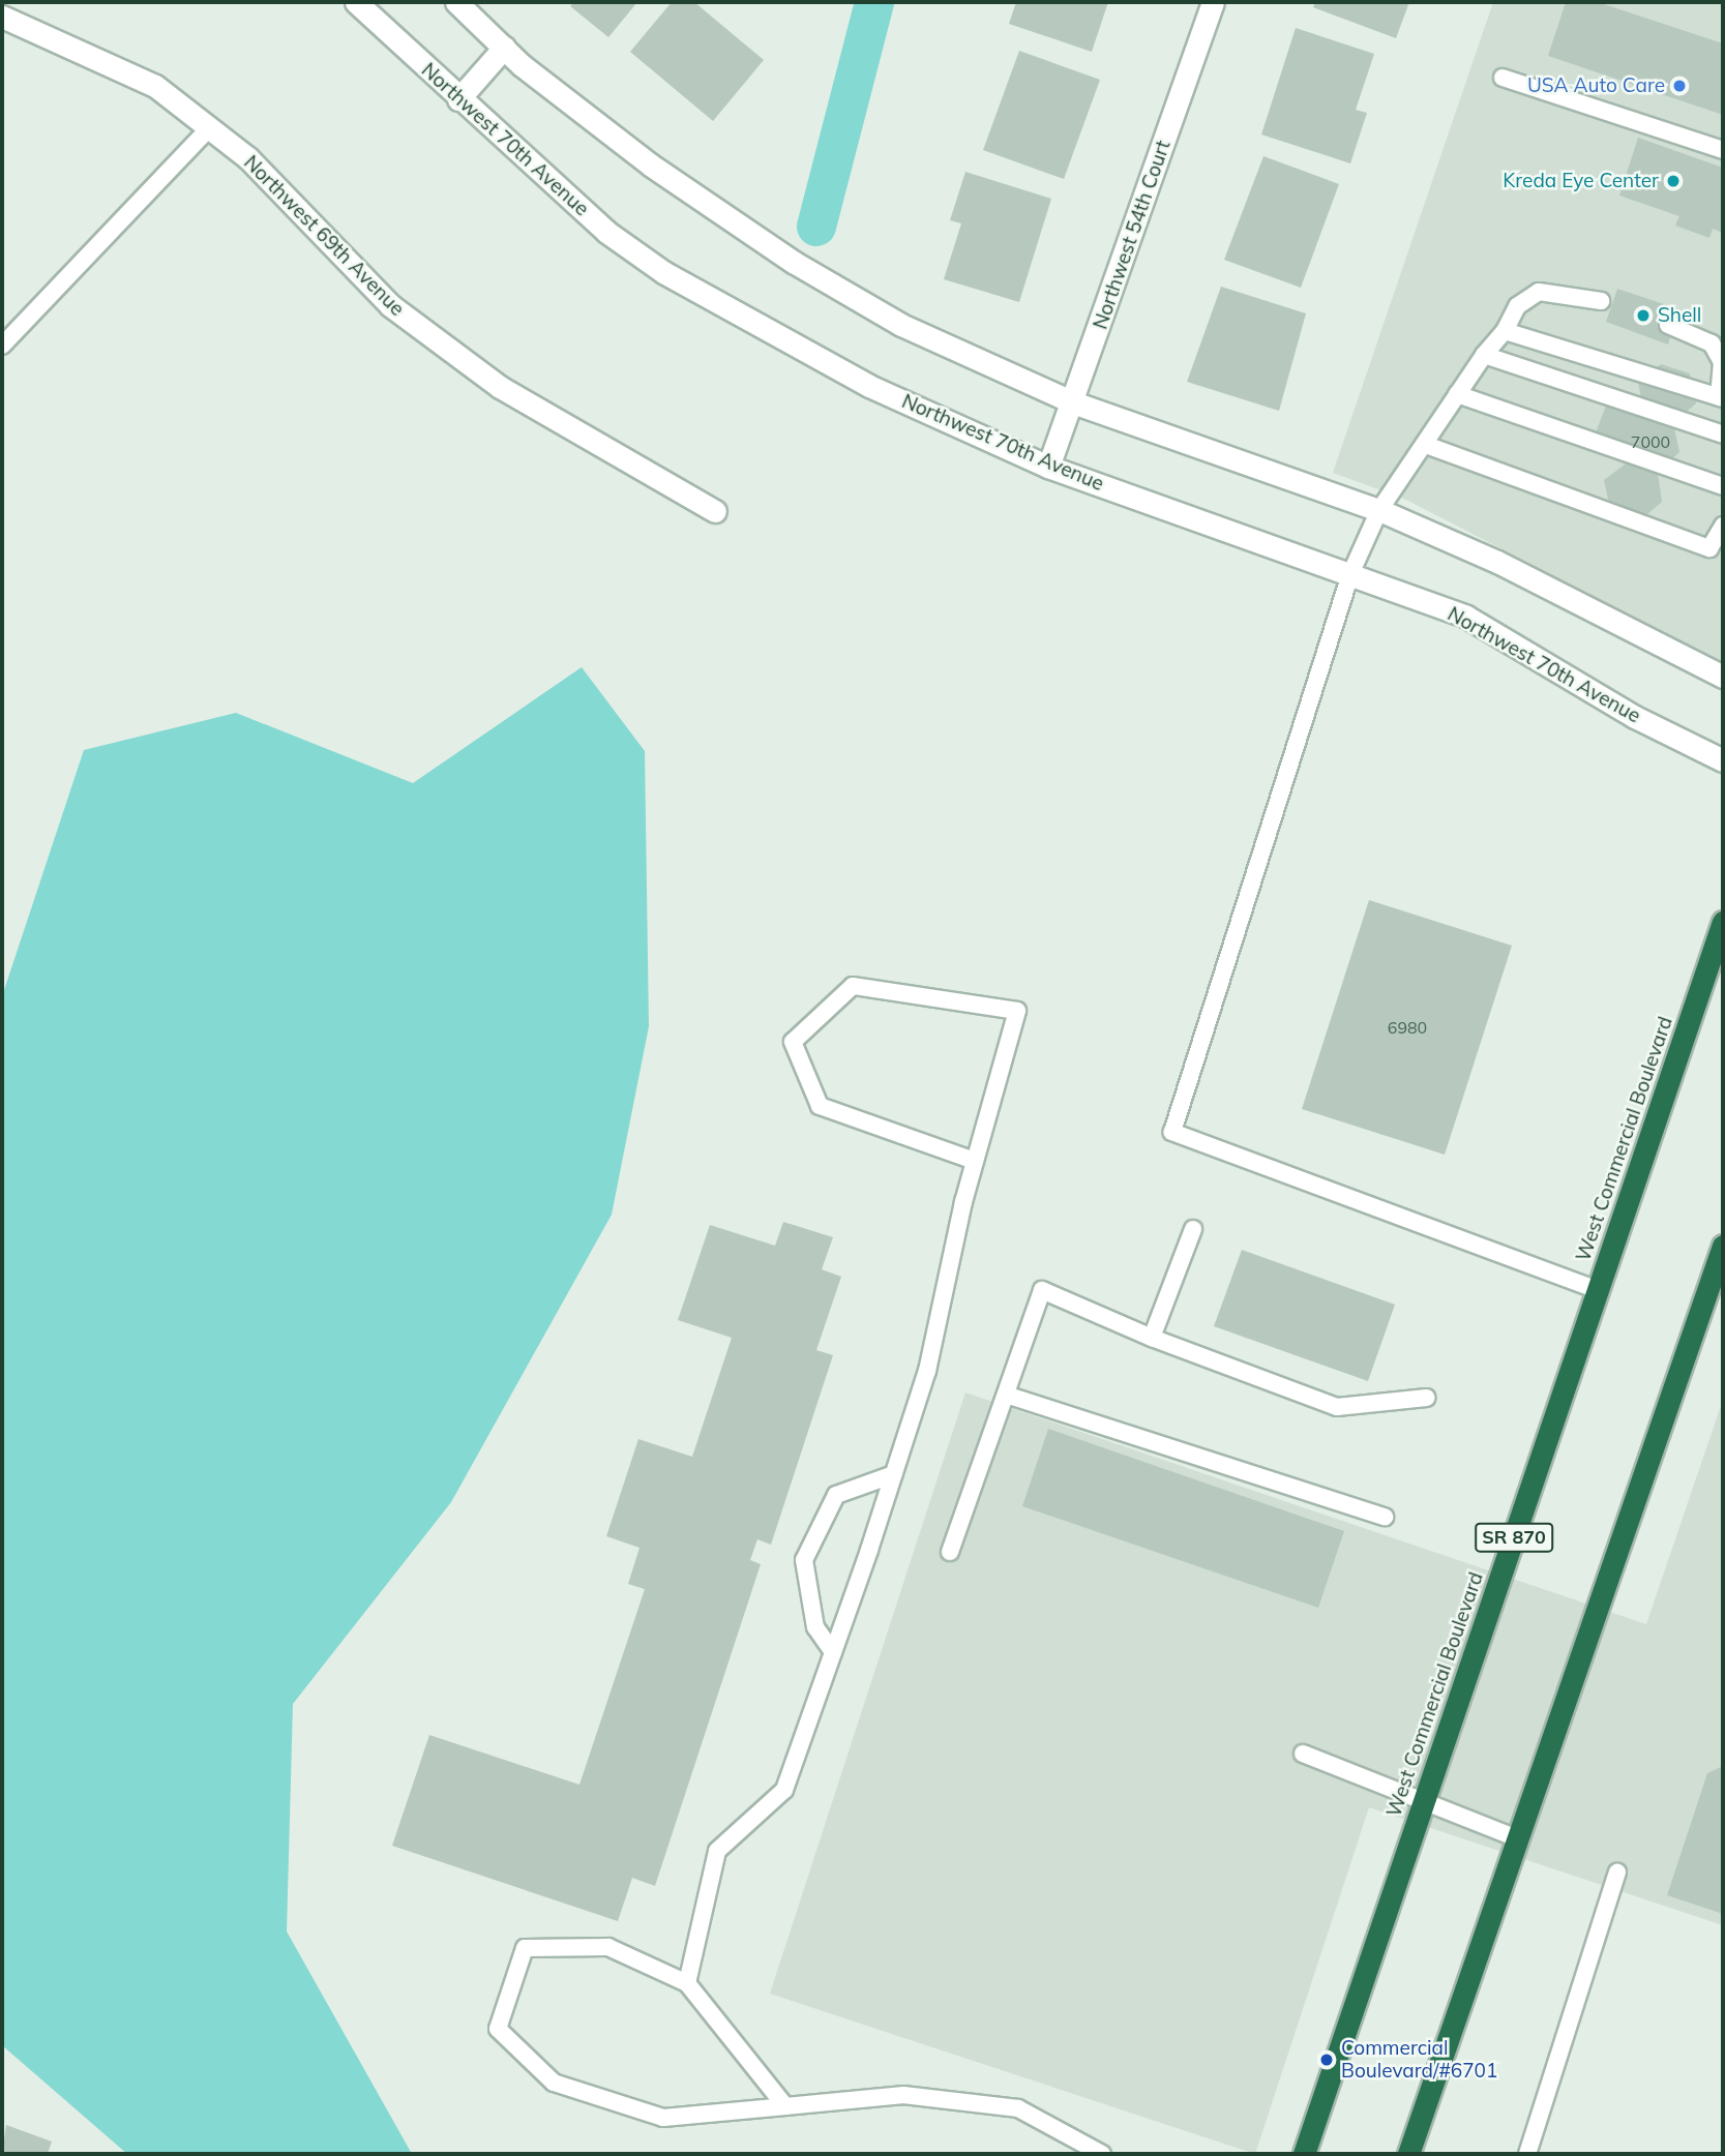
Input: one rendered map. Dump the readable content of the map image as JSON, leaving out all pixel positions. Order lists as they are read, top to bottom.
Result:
{
  "streets": {
    "highway": ["West Commercial Boulevard", "SR 870"],
    "street": ["Northwest 70th Avenue", "Northwest 54th Court", "Northwest 69th Avenue"]
  },
  "crossings": [
    ["Northwest 70th Avenue", "Northwest 54th Court"]
  ],
  "places": [
    "USA Auto Care",
    "Kreda Eye Center",
    "Shell",
    "Commercial Boulevard/#6701"
  ],
  "house_numbers": ["7000", "6980"]
}
